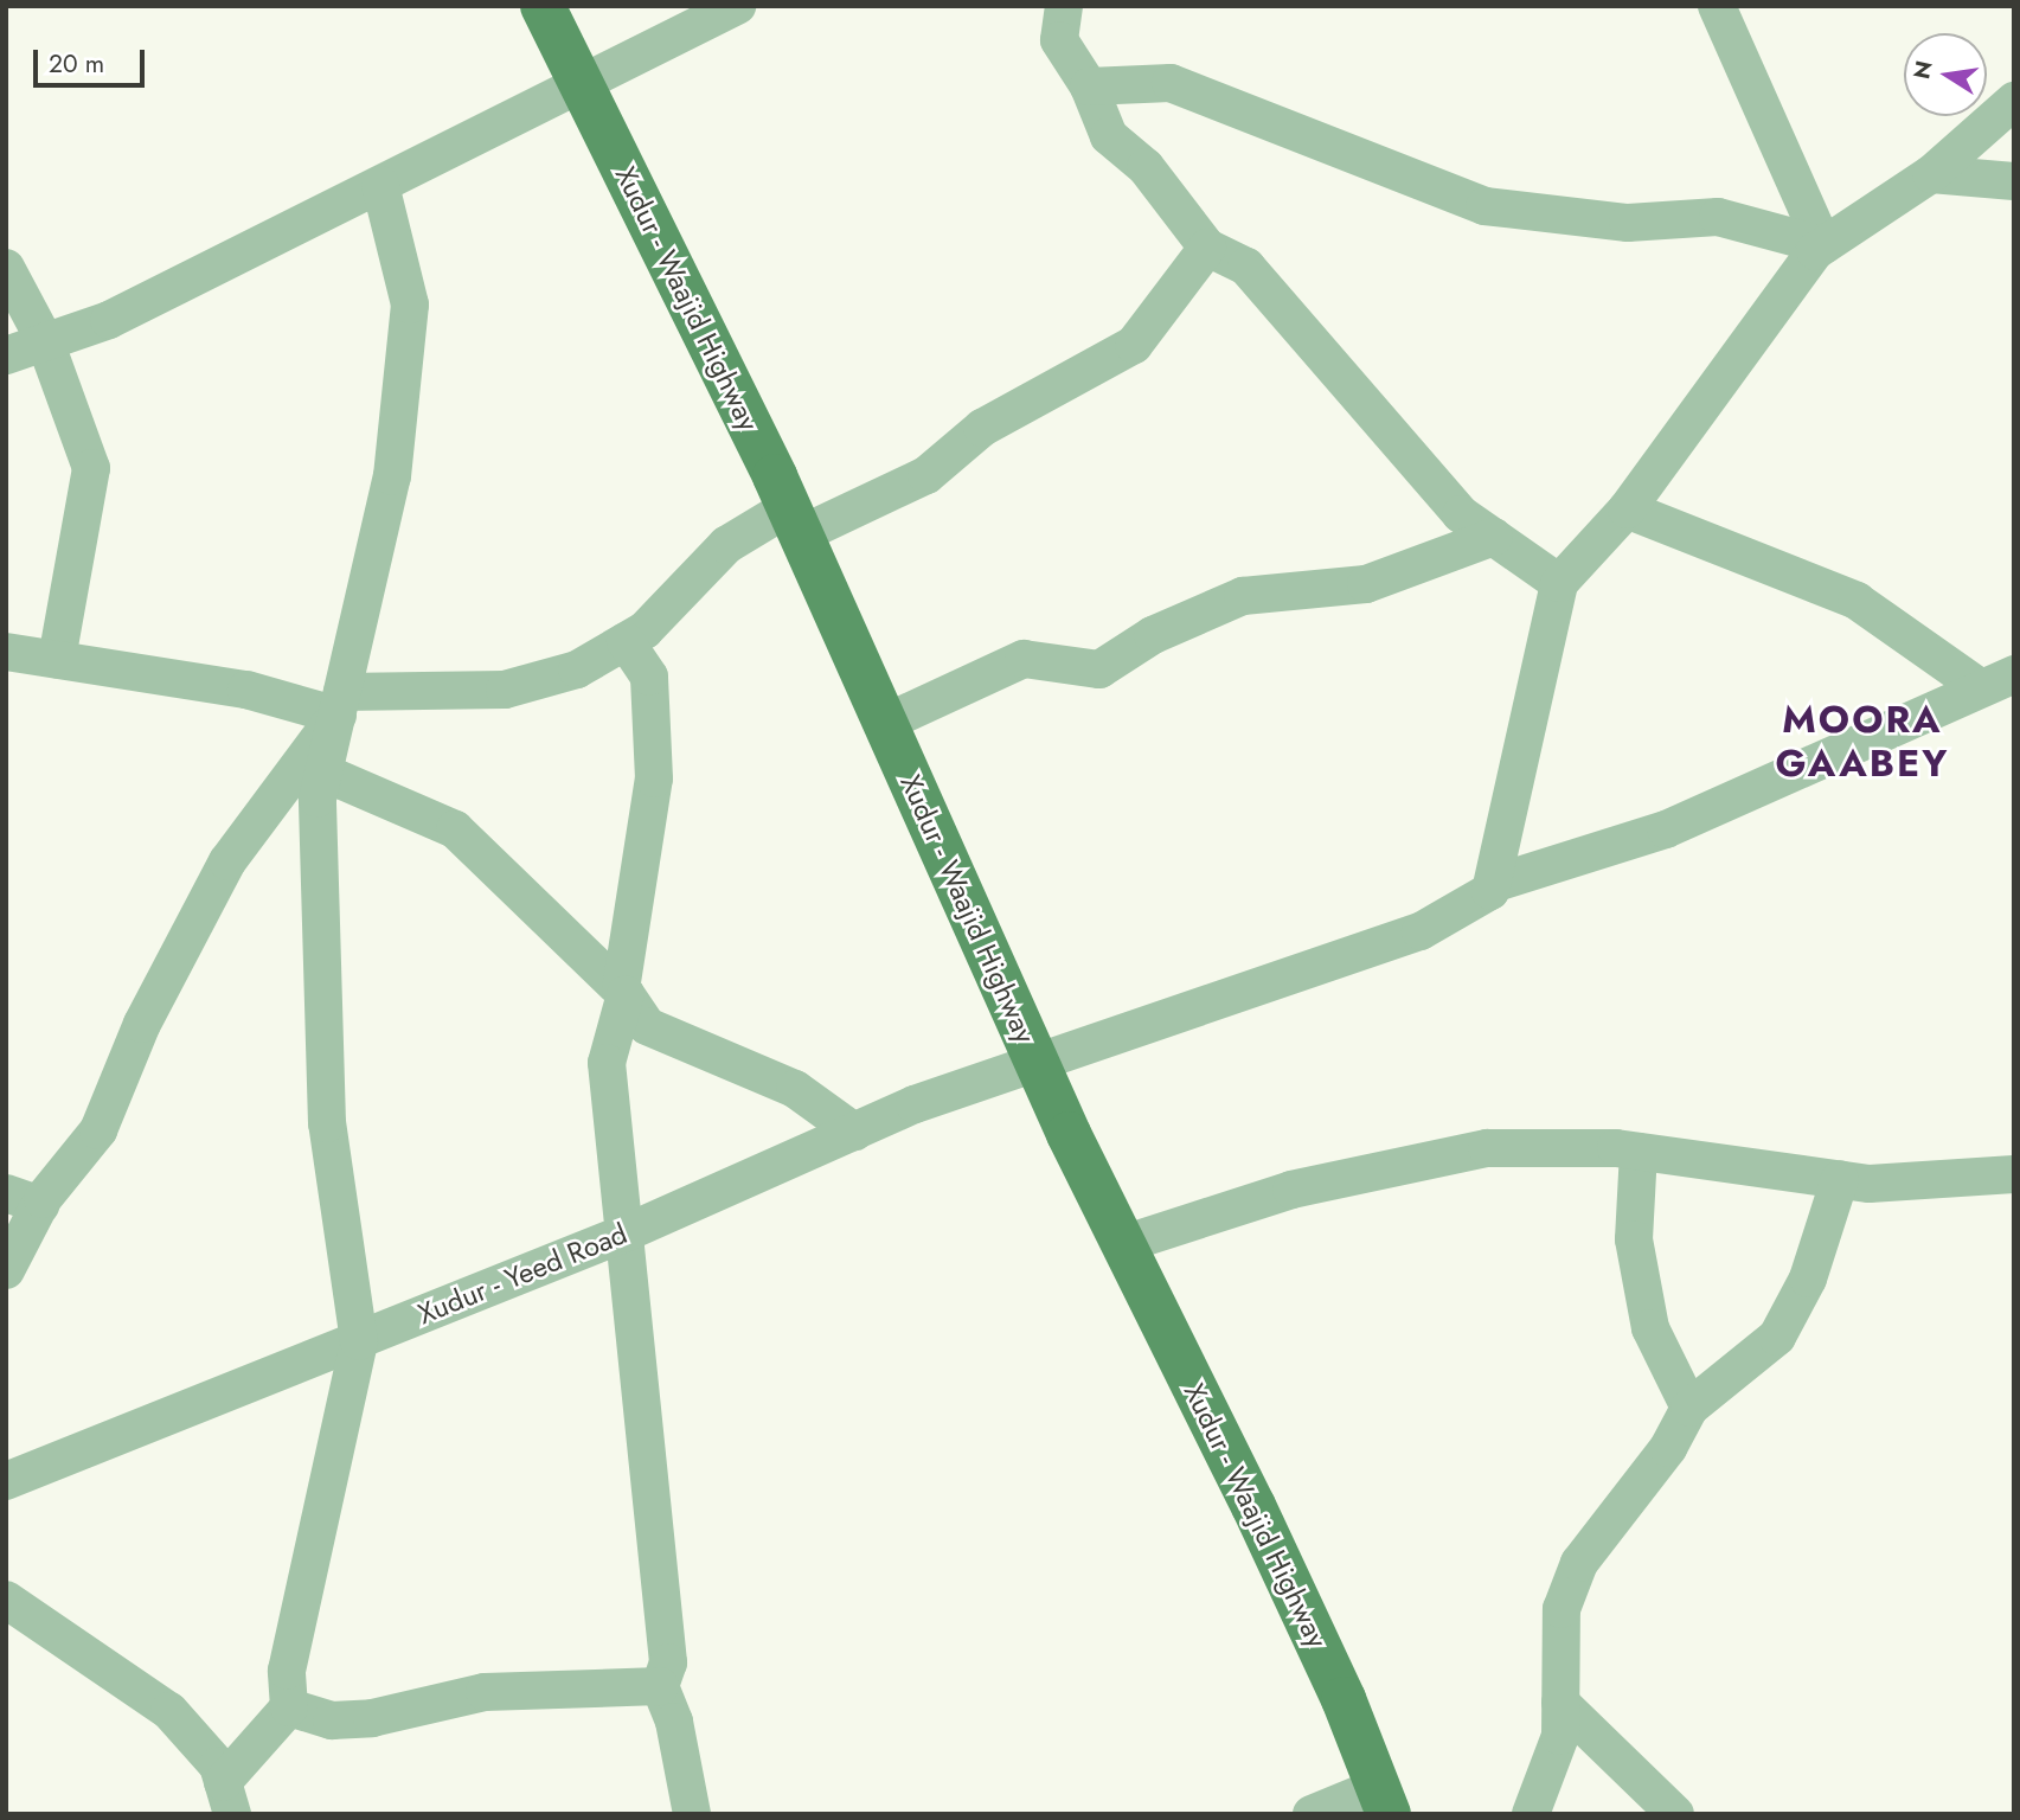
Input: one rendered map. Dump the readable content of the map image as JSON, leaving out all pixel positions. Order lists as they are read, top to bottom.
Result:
{
  "streets": {
    "main road": ["Xudur - Waajid Highway"],
    "street": ["Xudur - Yeed Road"]
  },
  "crossings": [
    ["Xudur - Waajid Highway", "Xudur - Yeed Road"]
  ],
  "districts": ["MOORA GAABEY"],
  "scale_bar": "20 m",
  "north": "left"
}
